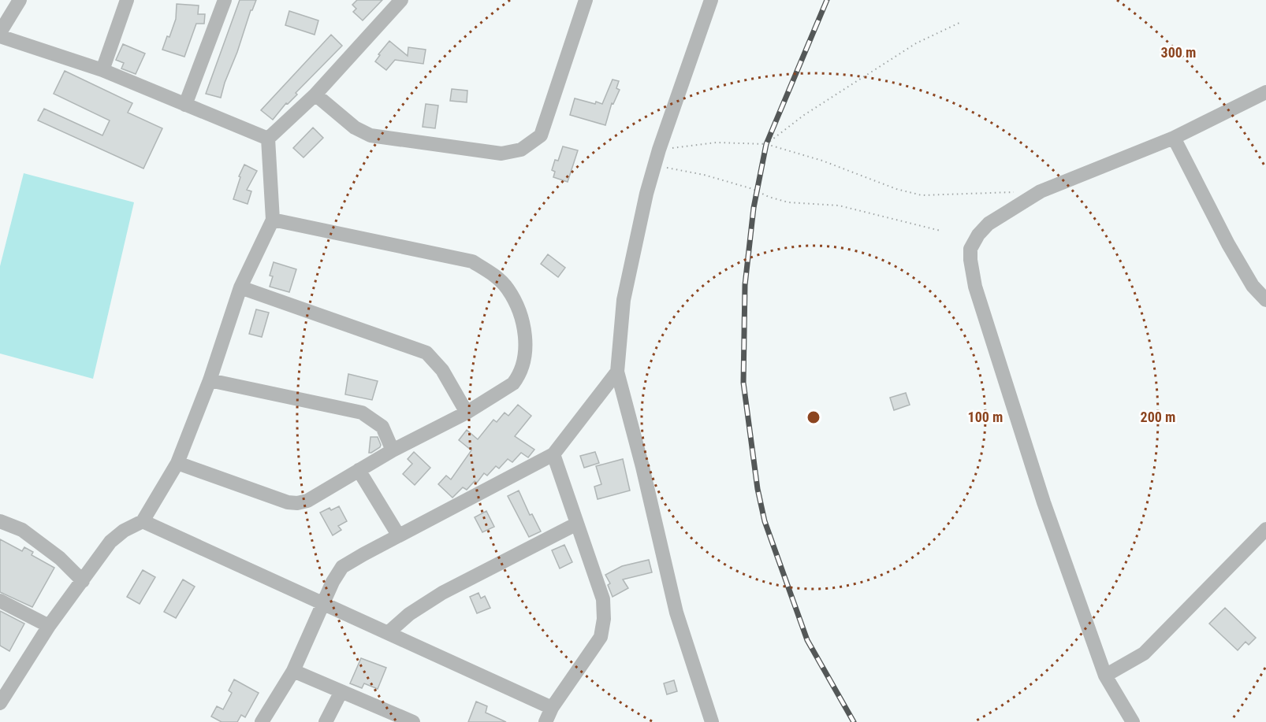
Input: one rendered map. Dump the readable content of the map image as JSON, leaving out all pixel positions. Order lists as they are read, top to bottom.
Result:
{
  "rings": ["300 m", "100 m", "200 m"]
}
